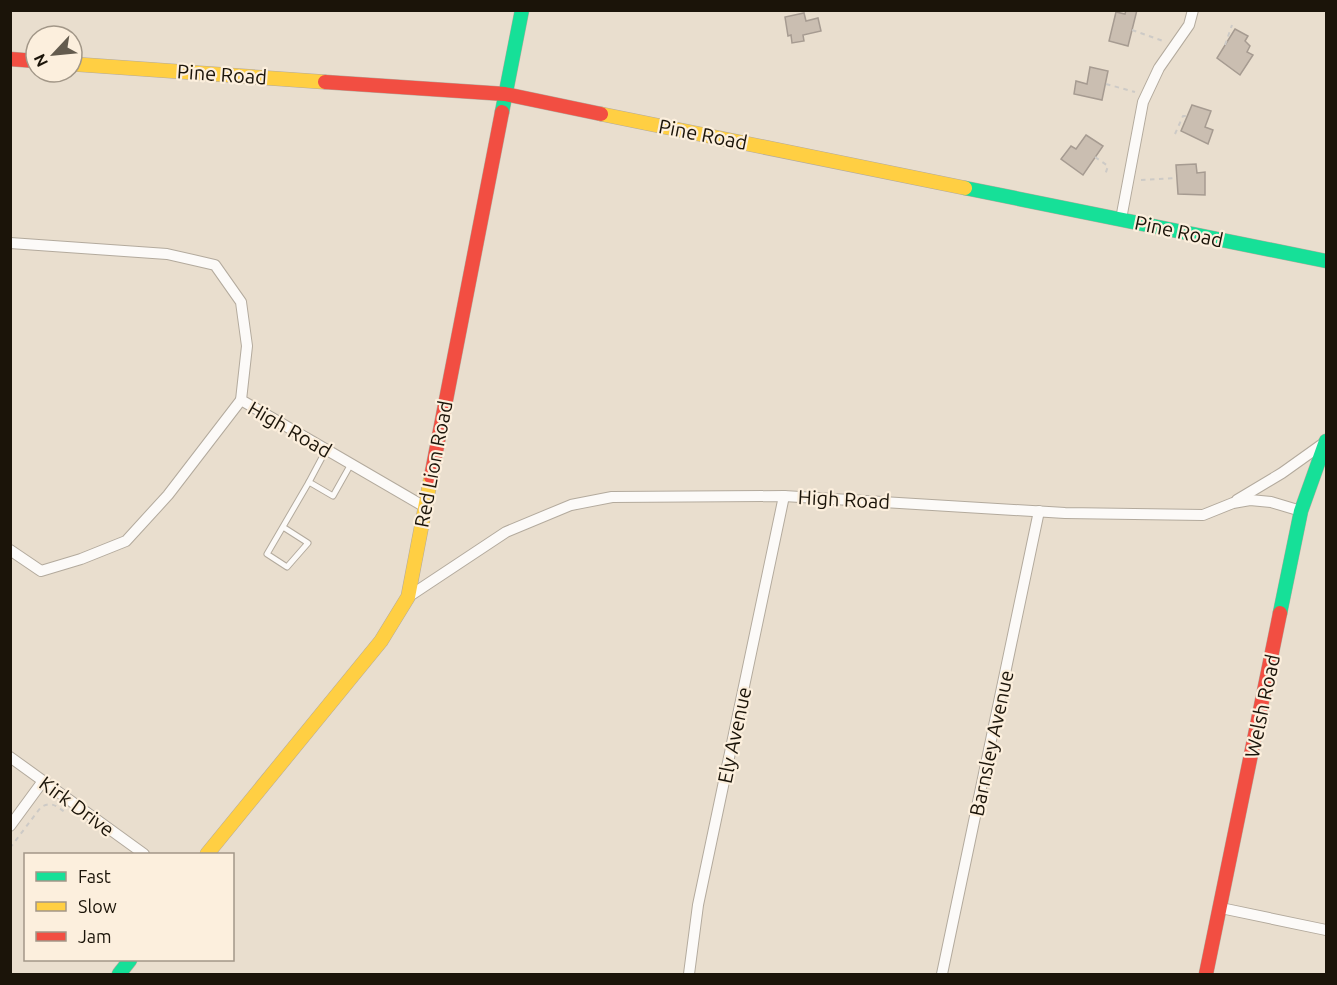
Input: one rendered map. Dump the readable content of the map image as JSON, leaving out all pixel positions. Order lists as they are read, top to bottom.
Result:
{
  "streets": {
    "main road": ["Pine Road", "Red Lion Road", "Welsh Road"],
    "street": [
      "High Road",
      "Ely Avenue",
      "Barnsley Avenue",
      "Kirk Drive"
    ]
  },
  "crossings": [
    ["Pine Road", "Red Lion Road"],
    ["High Road", "Red Lion Road"],
    ["High Road", "Welsh Road"],
    ["High Road", "Ely Avenue"],
    ["High Road", "Barnsley Avenue"]
  ],
  "legend": ["Fast", "Slow", "Jam"],
  "north": "bottom left"
}
